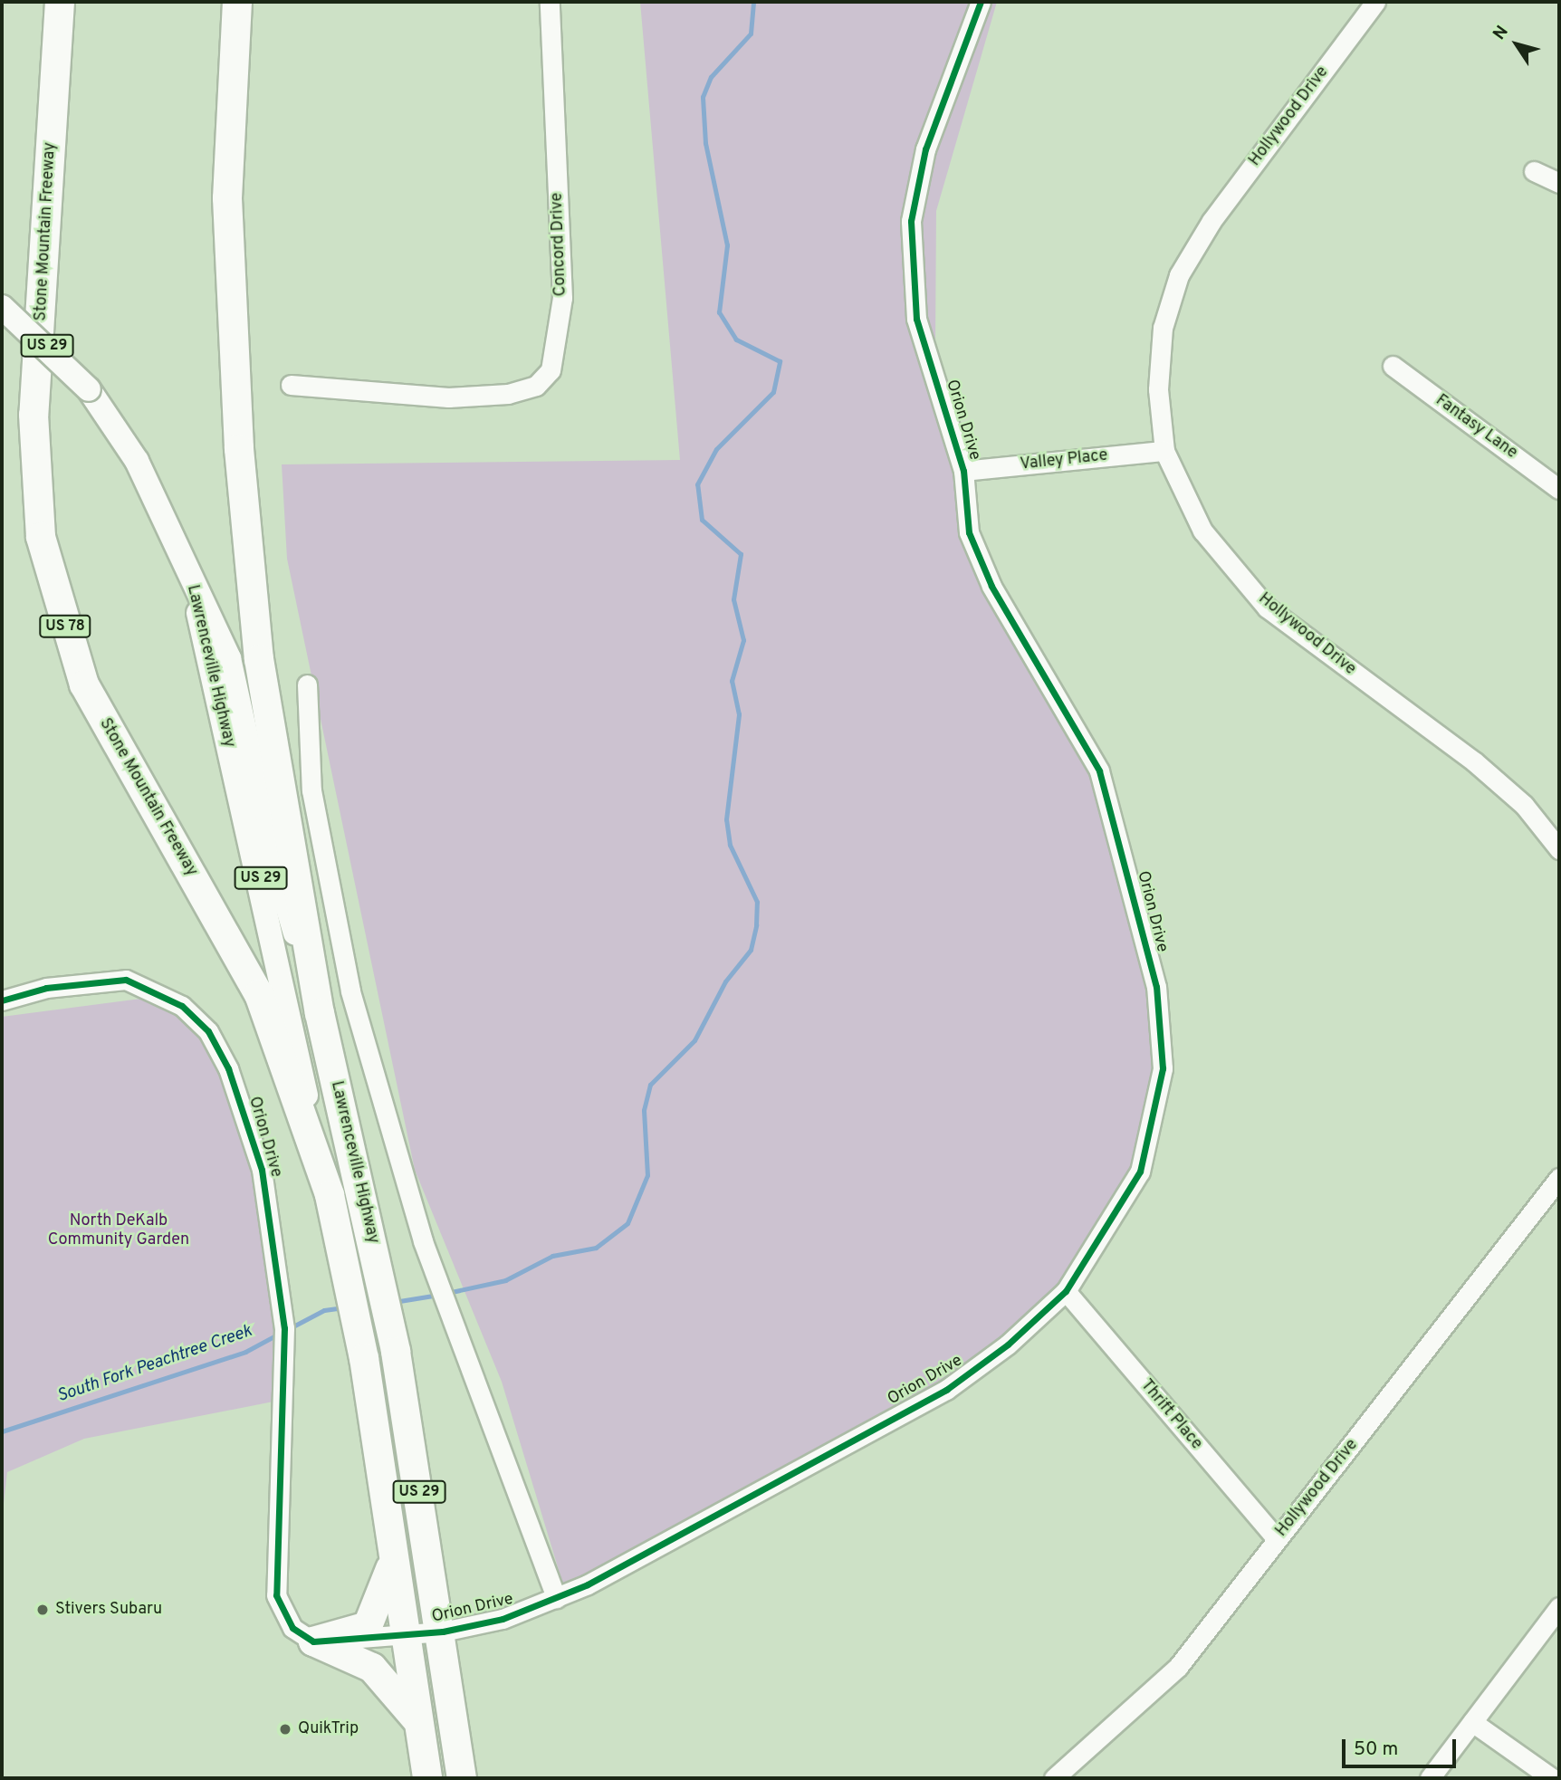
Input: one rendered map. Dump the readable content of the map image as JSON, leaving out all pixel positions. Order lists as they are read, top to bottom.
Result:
{
  "streets": {
    "highway": [
      "Stone Mountain Freeway",
      "US 29",
      "US 78",
      "Lawrenceville Highway"
    ],
    "street": [
      "Hollywood Drive",
      "Concord Drive",
      "Orion Drive",
      "Fantasy Lane",
      "Valley Place",
      "Thrift Place"
    ]
  },
  "crossings": [
    ["Hollywood Drive", "Valley Place"],
    ["Hollywood Drive", "Thrift Place"],
    ["Stone Mountain Freeway", "Lawrenceville Highway"],
    ["Orion Drive", "Valley Place"],
    ["Orion Drive", "Lawrenceville Highway"],
    ["Orion Drive", "Thrift Place"]
  ],
  "water": ["South Fork Peachtree Creek"],
  "parks": ["North DeKalb Community Garden"],
  "places": ["Stivers Subaru", "QuikTrip"],
  "scale_bar": "50 m",
  "north": "top left"
}
